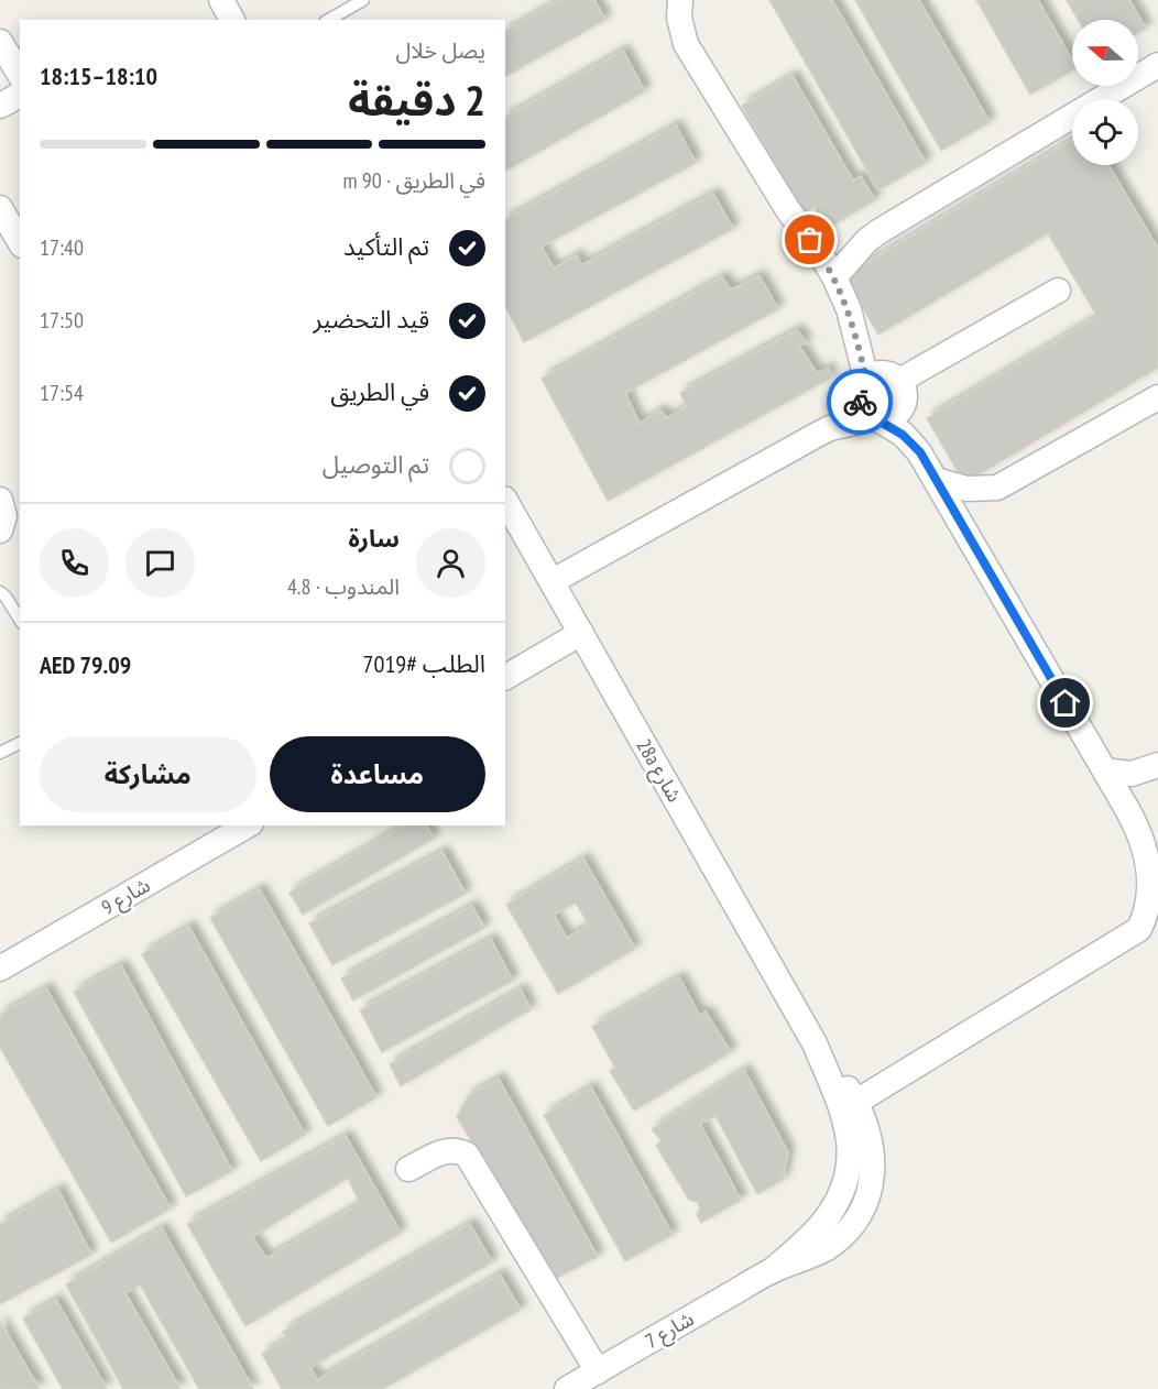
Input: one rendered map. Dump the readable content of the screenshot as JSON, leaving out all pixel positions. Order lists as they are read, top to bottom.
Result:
{
  "streets": {
    "street": ["28a شارع", "شارع 9", "شارع 7"]
  },
  "crossings": [
    ["28a شارع", "شارع 7"]
  ],
  "north": "left",
  "page": {
    "heading": ["2 دقيقة", "يصل خلال", "18:10–18:15"],
    "panel": [
      "سارة",
      "المندوب · 4.8",
      "الطلب #7019",
      "AED 79.09"
    ],
    "bar": "في الطريق · 90 m",
    "list": [
      ["تم التأكيد", "17:40"],
      ["قيد التحضير", "17:50"],
      ["في الطريق", "17:54"],
      "تم التوصيل"
    ],
    "buttons": ["مساعدة", "مشاركة"]
  }
}
